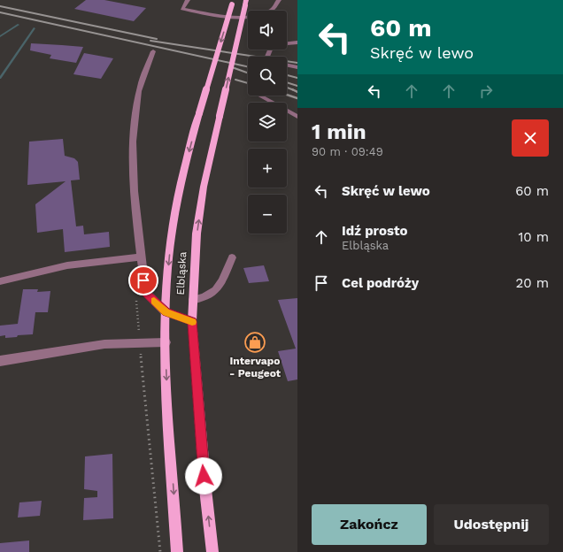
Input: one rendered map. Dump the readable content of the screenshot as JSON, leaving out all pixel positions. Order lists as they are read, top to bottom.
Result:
{
  "streets": {
    "main road": ["Elbląska"]
  },
  "places": {
    "shop": ["Intervapo - Peugeot"]
  },
  "page": {
    "turn": ["60 m", "Skręć w lewo"],
    "map_buttons": ["+", "−"],
    "heading": ["1 min", "90 m · 09:49"],
    "list": [
      {
        "name": "Skręć w lewo",
        "value": "60 m"
      },
      {
        "name": "Idź prosto",
        "note": "Elbląska",
        "value": "10 m"
      },
      {
        "name": "Cel podróży",
        "value": "20 m"
      }
    ],
    "buttons": ["Zakończ", "Udostępnij"]
  }
}
